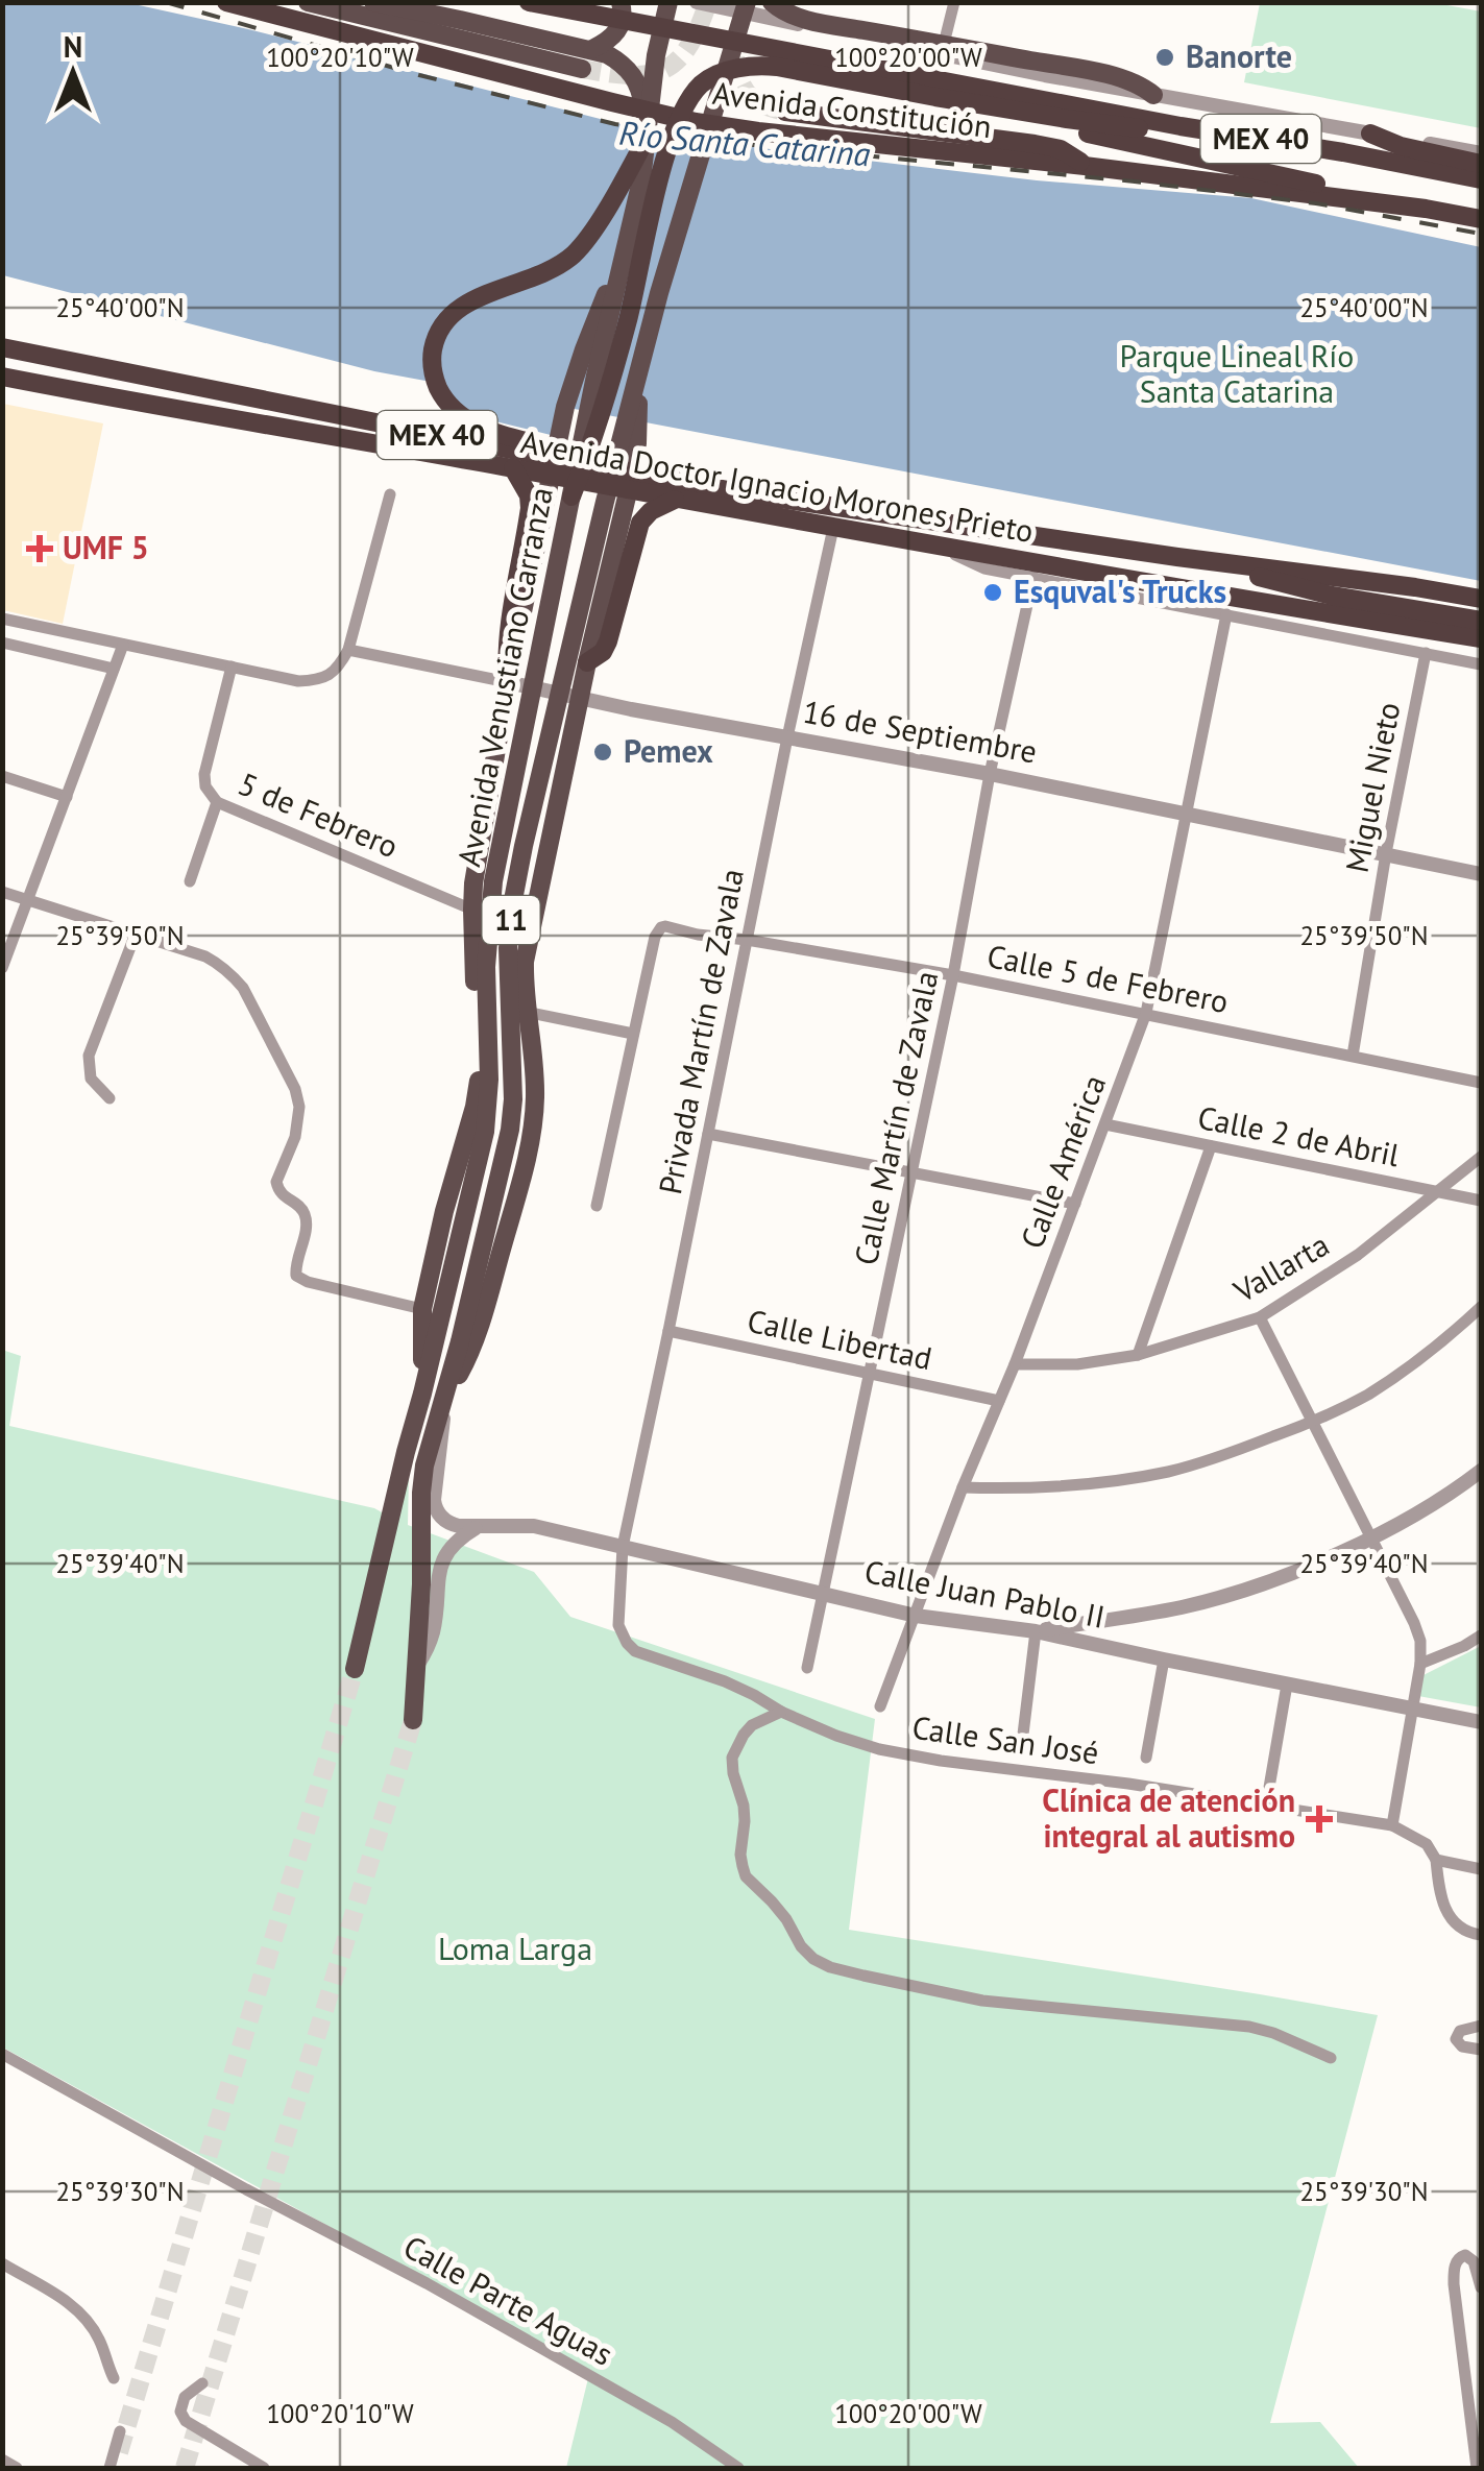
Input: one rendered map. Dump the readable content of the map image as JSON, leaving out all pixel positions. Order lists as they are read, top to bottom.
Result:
{
  "streets": {
    "highway": ["Avenida Constitución", "MEX 40", "Avenida Doctor Ignacio Morones Prieto"],
    "main road": ["Avenida Venustiano Carranza", "11"],
    "street": [
      "16 de Septiembre",
      "Miguel Nieto",
      "5 de Febrero",
      "Calle 5 de Febrero",
      "Privada Martín de Zavala",
      "Calle Martín de Zavala",
      "Calle 2 de Abril",
      "Calle América",
      "Vallarta",
      "Calle Libertad",
      "Calle Juan Pablo II",
      "Calle San José",
      "Calle Parte Aguas"
    ]
  },
  "crossings": [
    ["MEX 40", "Avenida Doctor Ignacio Morones Prieto"],
    ["Avenida Doctor Ignacio Morones Prieto", "Privada Martín de Zavala"],
    ["Avenida Venustiano Carranza", "Calle Juan Pablo II"],
    ["16 de Septiembre", "Miguel Nieto"],
    ["16 de Septiembre", "Privada Martín de Zavala"],
    ["16 de Septiembre", "Calle Martín de Zavala"],
    ["16 de Septiembre", "Calle América"],
    ["Miguel Nieto", "Calle 5 de Febrero"],
    ["Calle 5 de Febrero", "Privada Martín de Zavala"],
    ["Calle 5 de Febrero", "Calle Martín de Zavala"],
    ["Calle 5 de Febrero", "Calle América"],
    ["Privada Martín de Zavala", "Calle Libertad"],
    ["Privada Martín de Zavala", "Calle Juan Pablo II"],
    ["Privada Martín de Zavala", "Calle San José"],
    ["Calle Martín de Zavala", "Calle Libertad"],
    ["Calle Martín de Zavala", "Calle Juan Pablo II"],
    ["Calle 2 de Abril", "Calle América"],
    ["Calle 2 de Abril", "Vallarta"],
    ["Calle América", "Vallarta"],
    ["Calle América", "Calle Libertad"],
    ["Calle América", "Calle Juan Pablo II"],
    ["Calle Juan Pablo II", "Calle San José"]
  ],
  "water": ["Río Santa Catarina"],
  "parks": ["Parque Lineal Río Santa Catarina", "Loma Larga"],
  "places": {
    "other": ["Banorte", "Esquval's Trucks", "Pemex"],
    "health": ["UMF 5", "Clínica de atención integral al autismo"]
  },
  "north": "top",
  "coordinates": [
    "100°20'10\"W",
    "100°20'00\"W",
    "25°40'00\"N",
    "25°39'50\"N",
    "25°39'40\"N",
    "25°39'30\"N"
  ]
}
